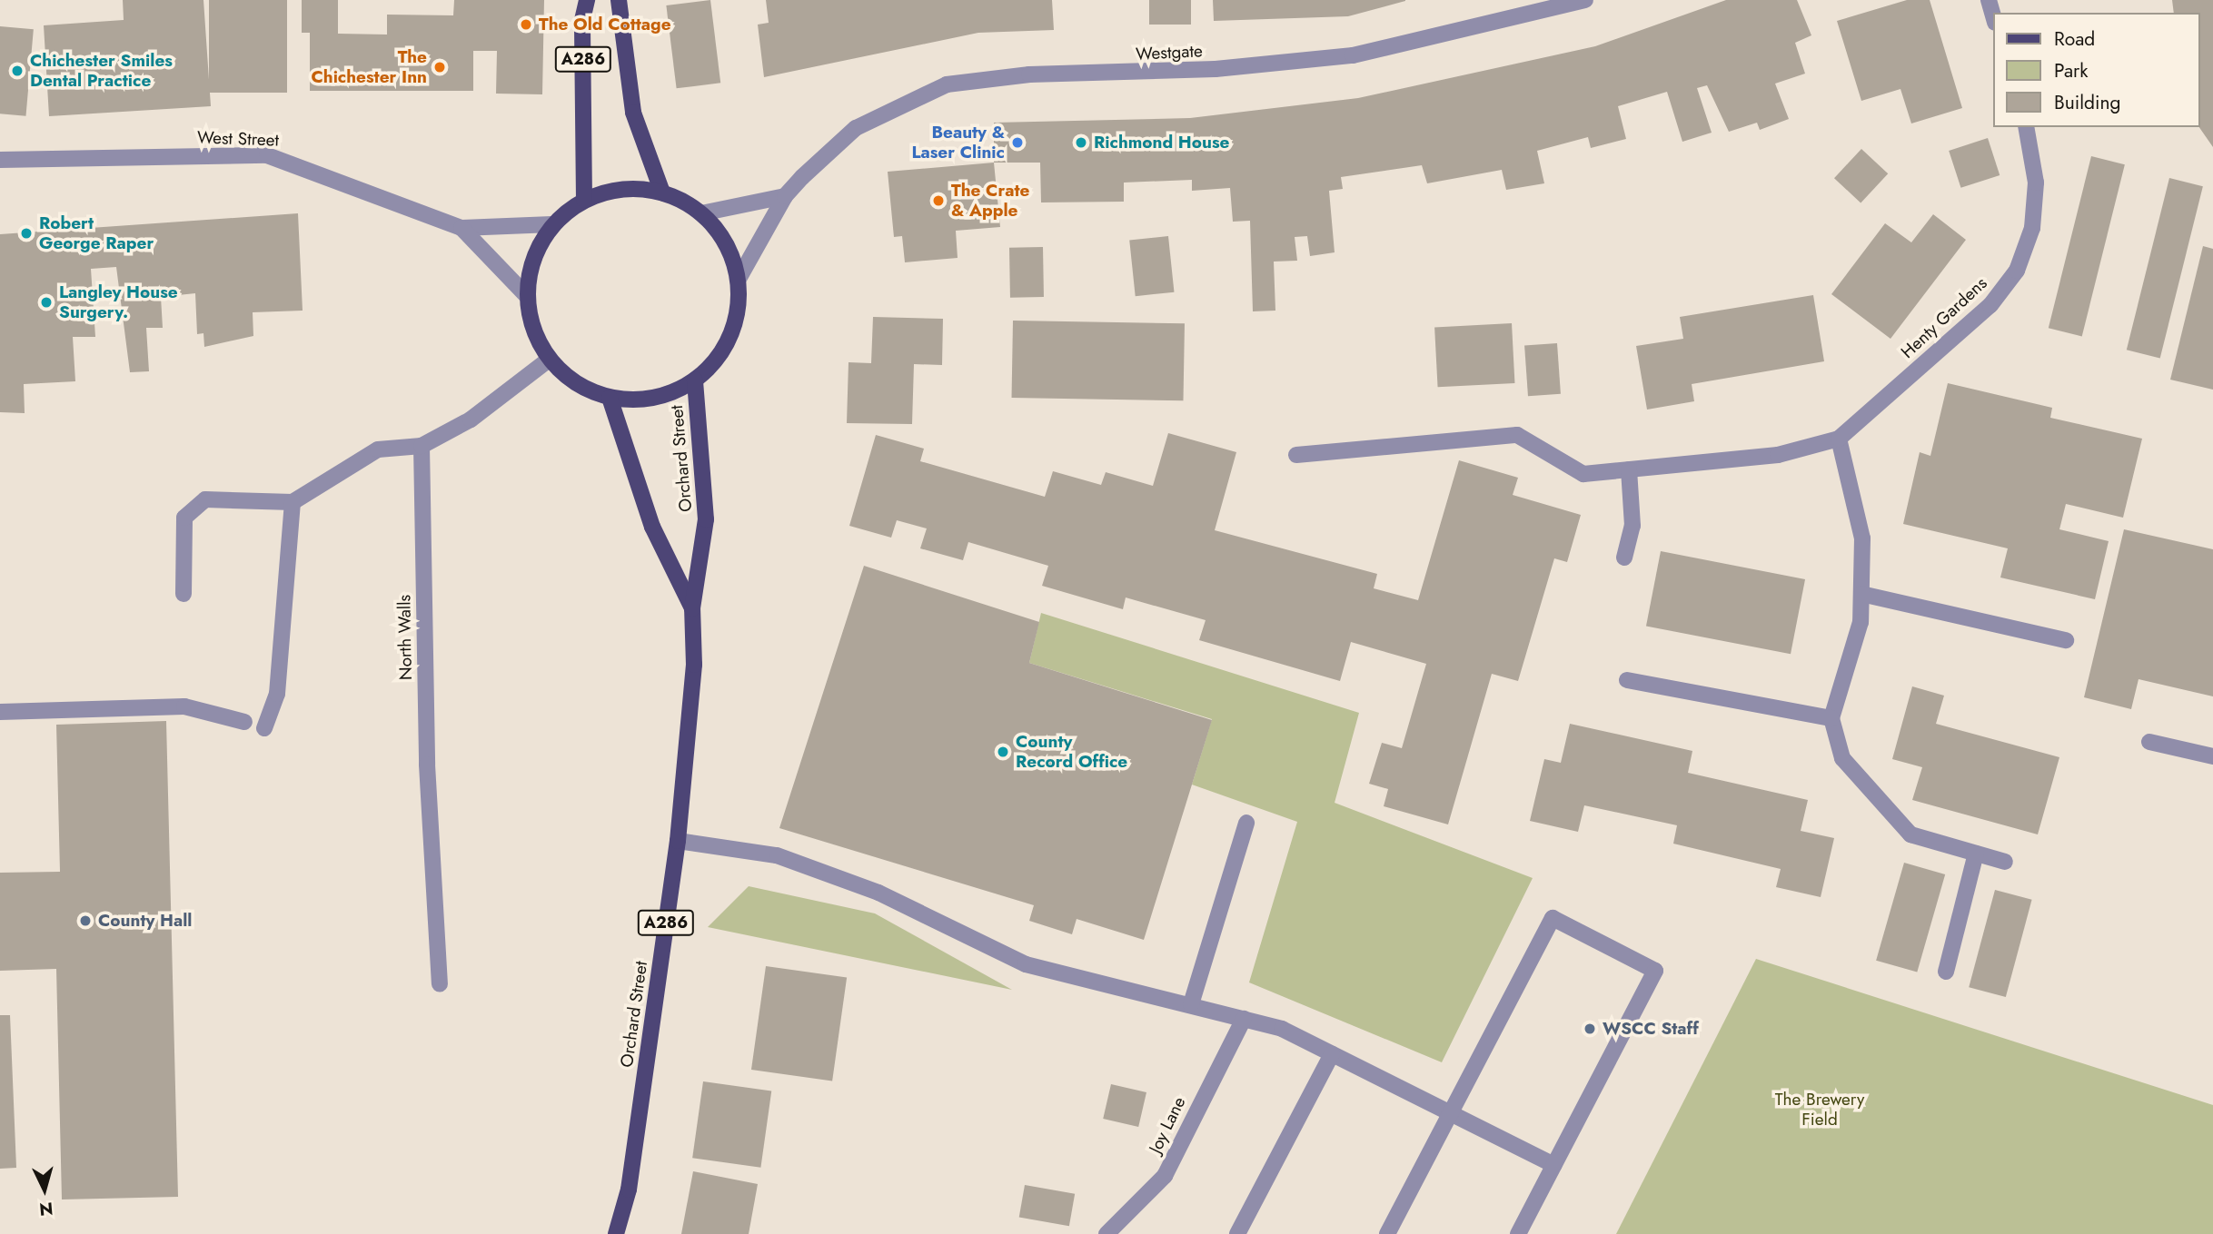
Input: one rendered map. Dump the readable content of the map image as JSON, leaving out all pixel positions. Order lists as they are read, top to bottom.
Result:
{
  "streets": {
    "main road": ["A286", "Orchard Street"],
    "street": [
      "Westgate",
      "West Street",
      "Henty Gardens",
      "North Walls",
      "Joy Lane"
    ]
  },
  "crossings": [
    ["Westgate", "A286"],
    ["Westgate", "West Street"],
    ["Westgate", "Orchard Street"],
    ["A286", "West Street"],
    ["A286", "Orchard Street"],
    ["West Street", "Orchard Street"]
  ],
  "parks": ["The Brewery Field"],
  "places": [
    "The Old Cottage",
    "The Chichester Inn",
    "Chichester Smiles Dental Practice",
    "Beauty & Laser Clinic",
    "Richmond House",
    "The Crate & Apple",
    "Robert George Raper",
    "Langley House Surgery.",
    "County Record Office",
    "County Hall",
    "WSCC Staff"
  ],
  "legend": ["Road", "Park", "Building"],
  "north": "bottom"
}
